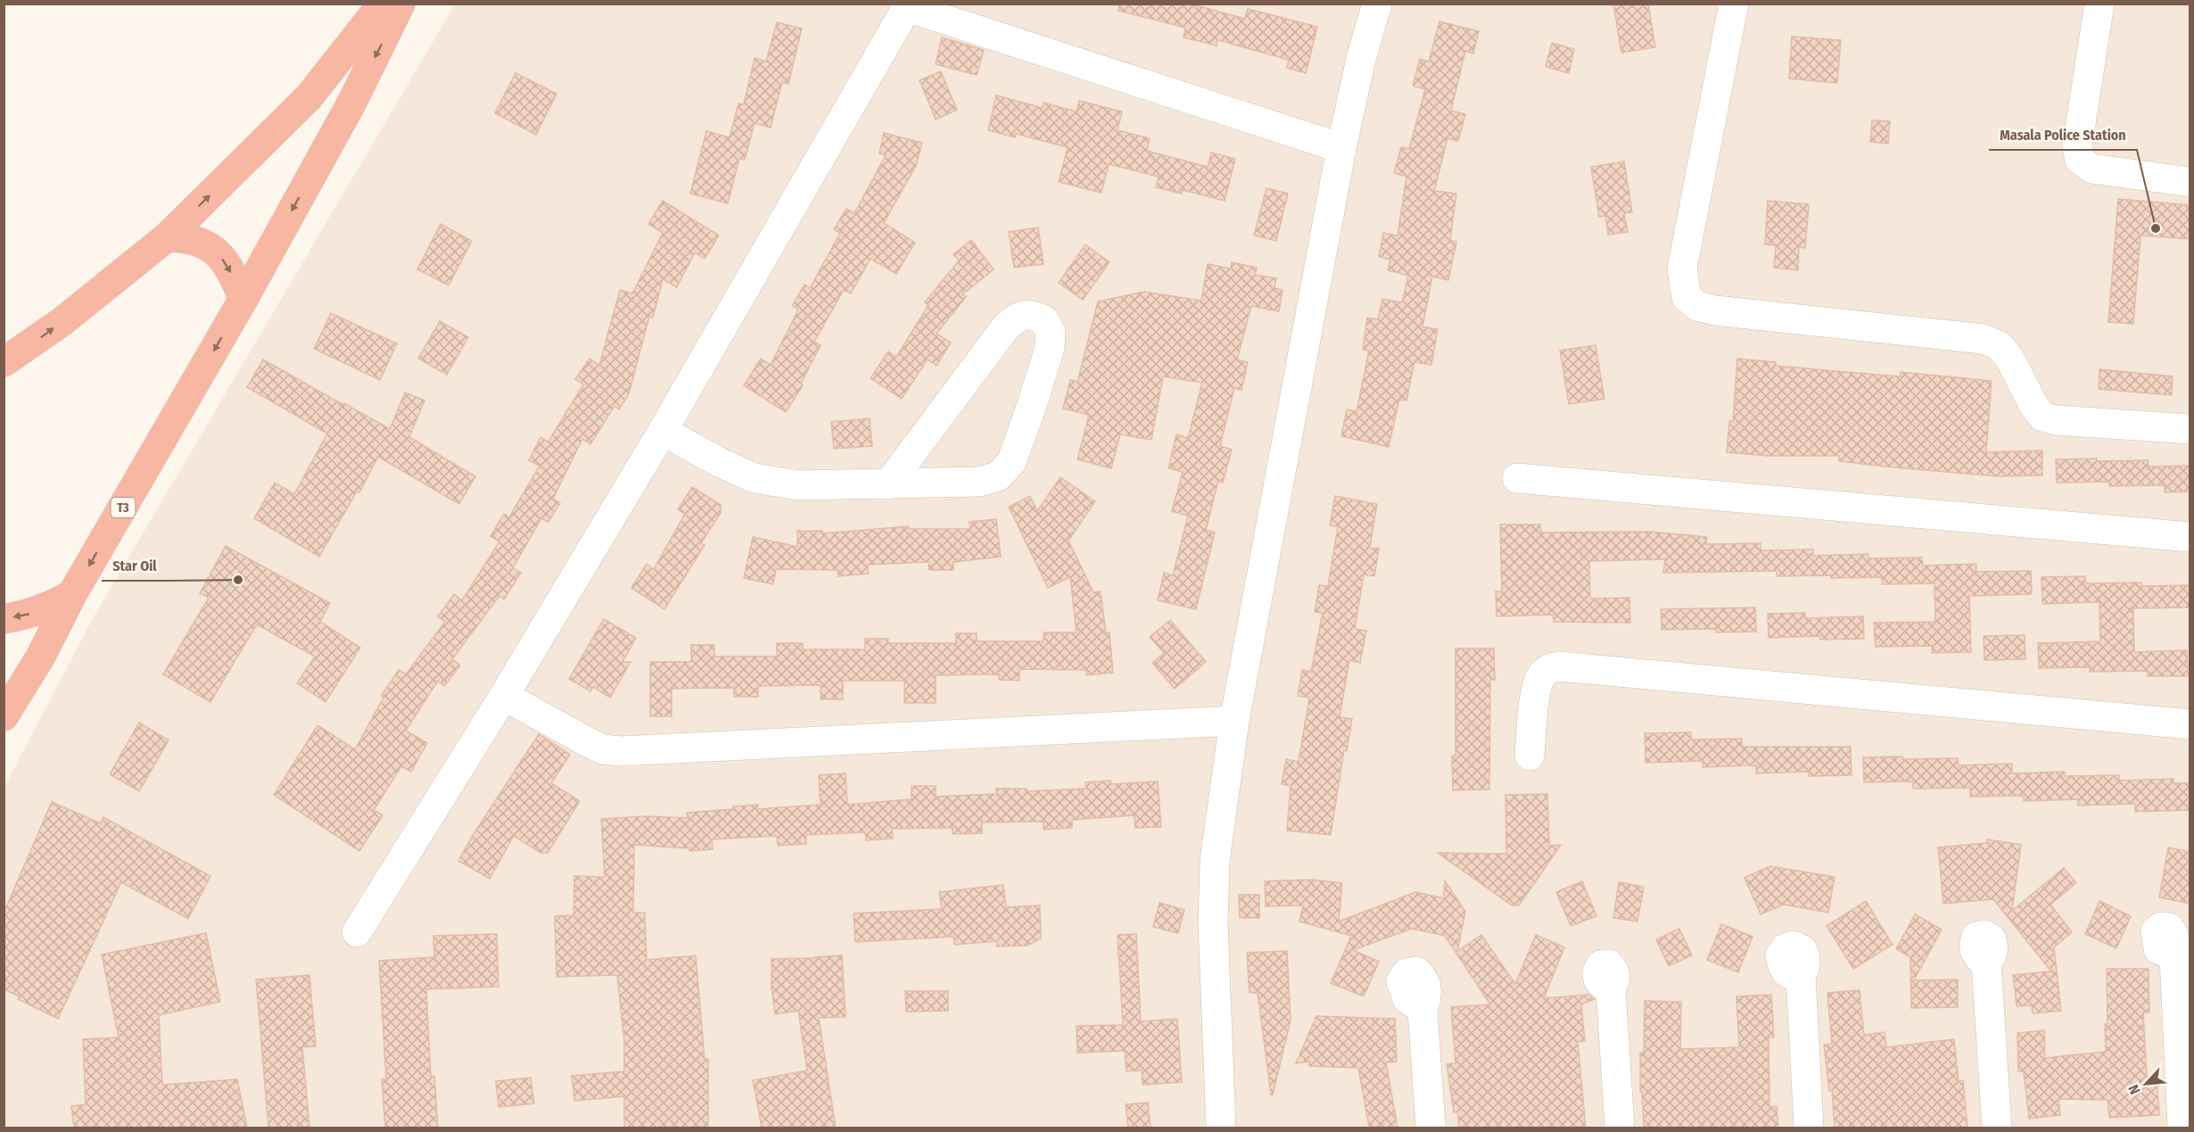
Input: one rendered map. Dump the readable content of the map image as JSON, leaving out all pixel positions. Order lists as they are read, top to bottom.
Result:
{
  "streets": {
    "highway": ["T3"]
  },
  "places": ["Masala Police Station", "Star Oil"],
  "north": "bottom left"
}
